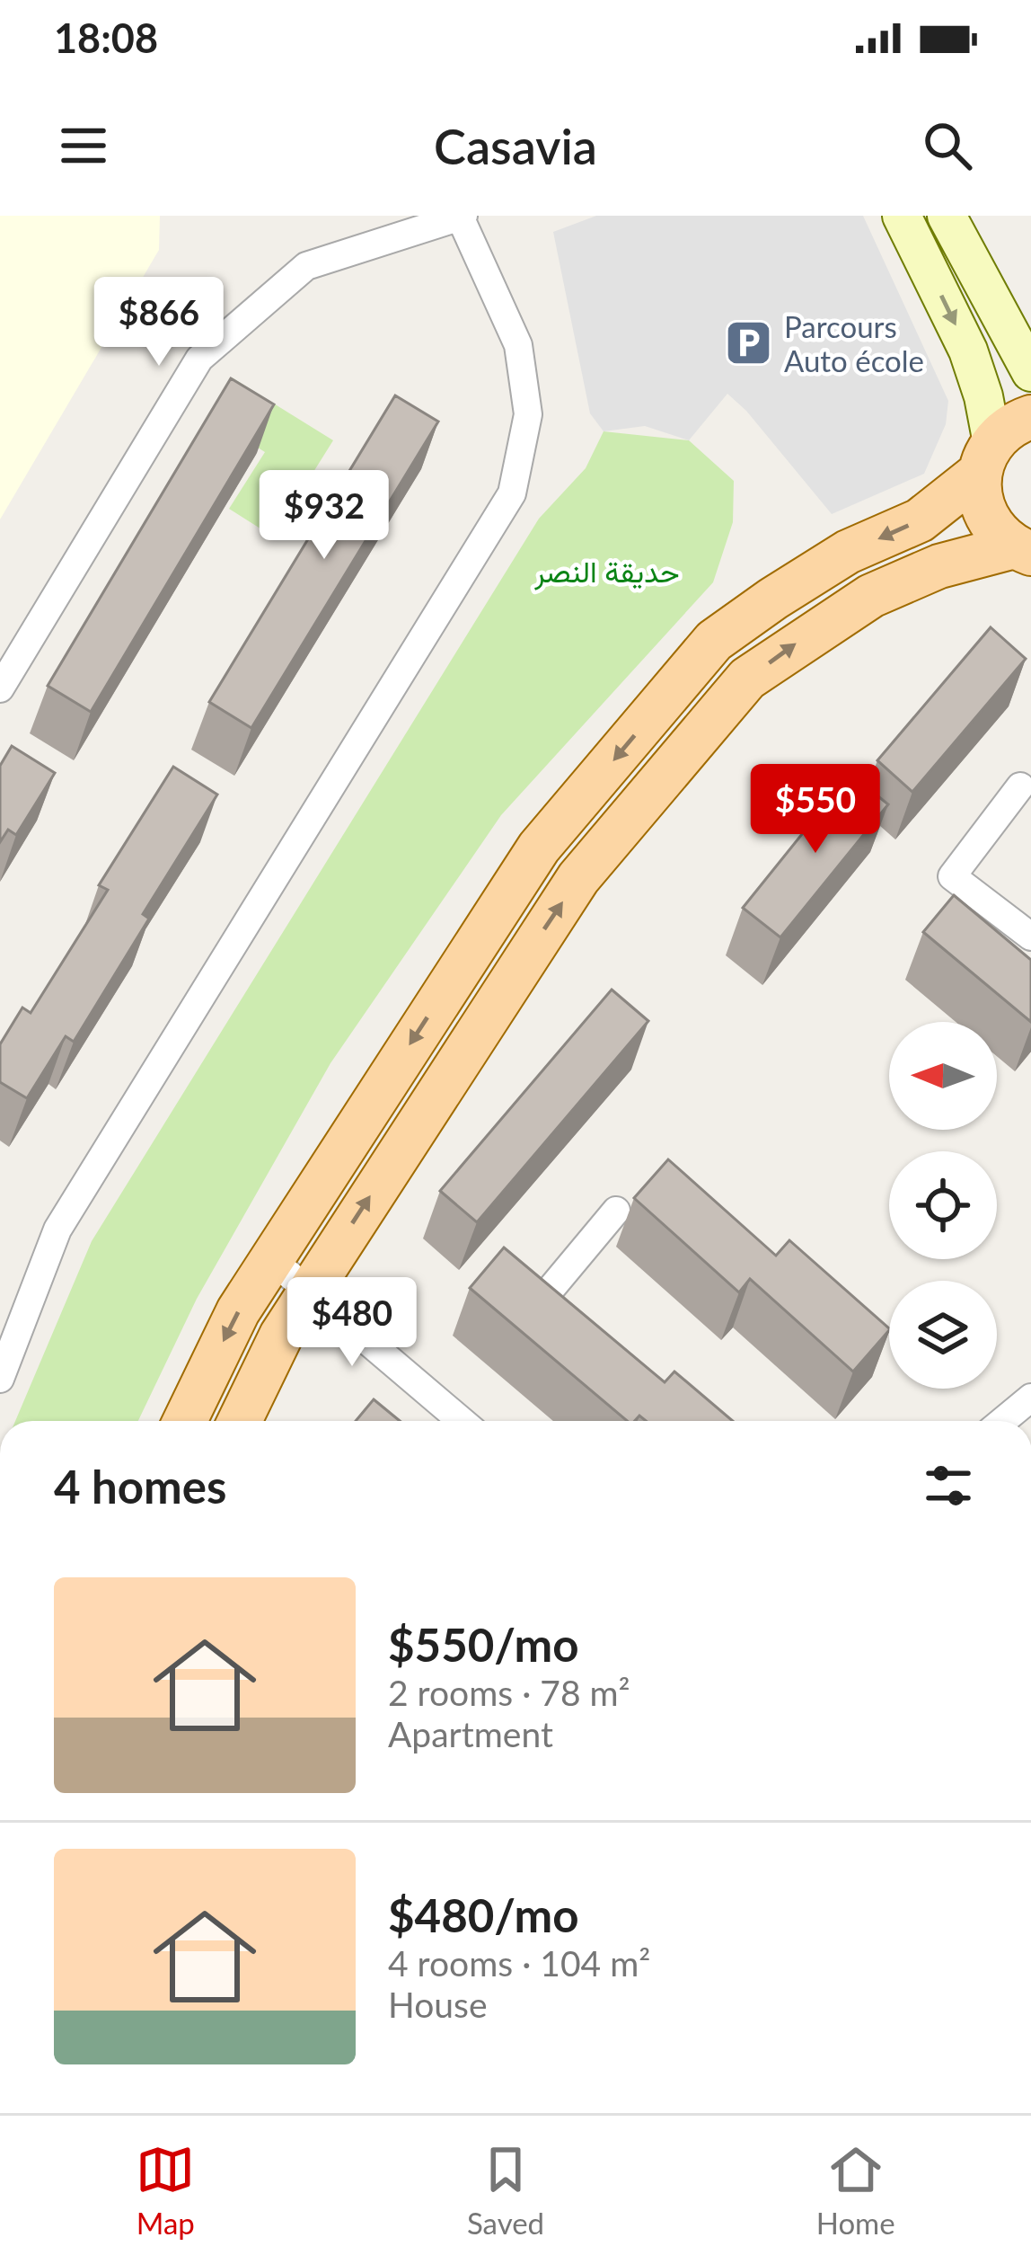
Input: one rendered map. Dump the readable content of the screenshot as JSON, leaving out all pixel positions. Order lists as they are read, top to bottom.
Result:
{
  "parks": ["حديقة النصر"],
  "places": {
    "parking": ["Parcours Auto école"]
  },
  "north": "left",
  "page": {
    "status": "18:08",
    "header": "Casavia",
    "price": [
      "$866",
      "$932",
      "$550",
      "$480"
    ],
    "heading": "4 homes",
    "list": [
      {
        "name": "$550/mo",
        "note": "2 rooms · 78 m² · Apartment"
      },
      {
        "name": "$480/mo",
        "note": "4 rooms · 104 m² · House"
      }
    ],
    "tabs": ["Map", "Saved", "Home"]
  }
}
